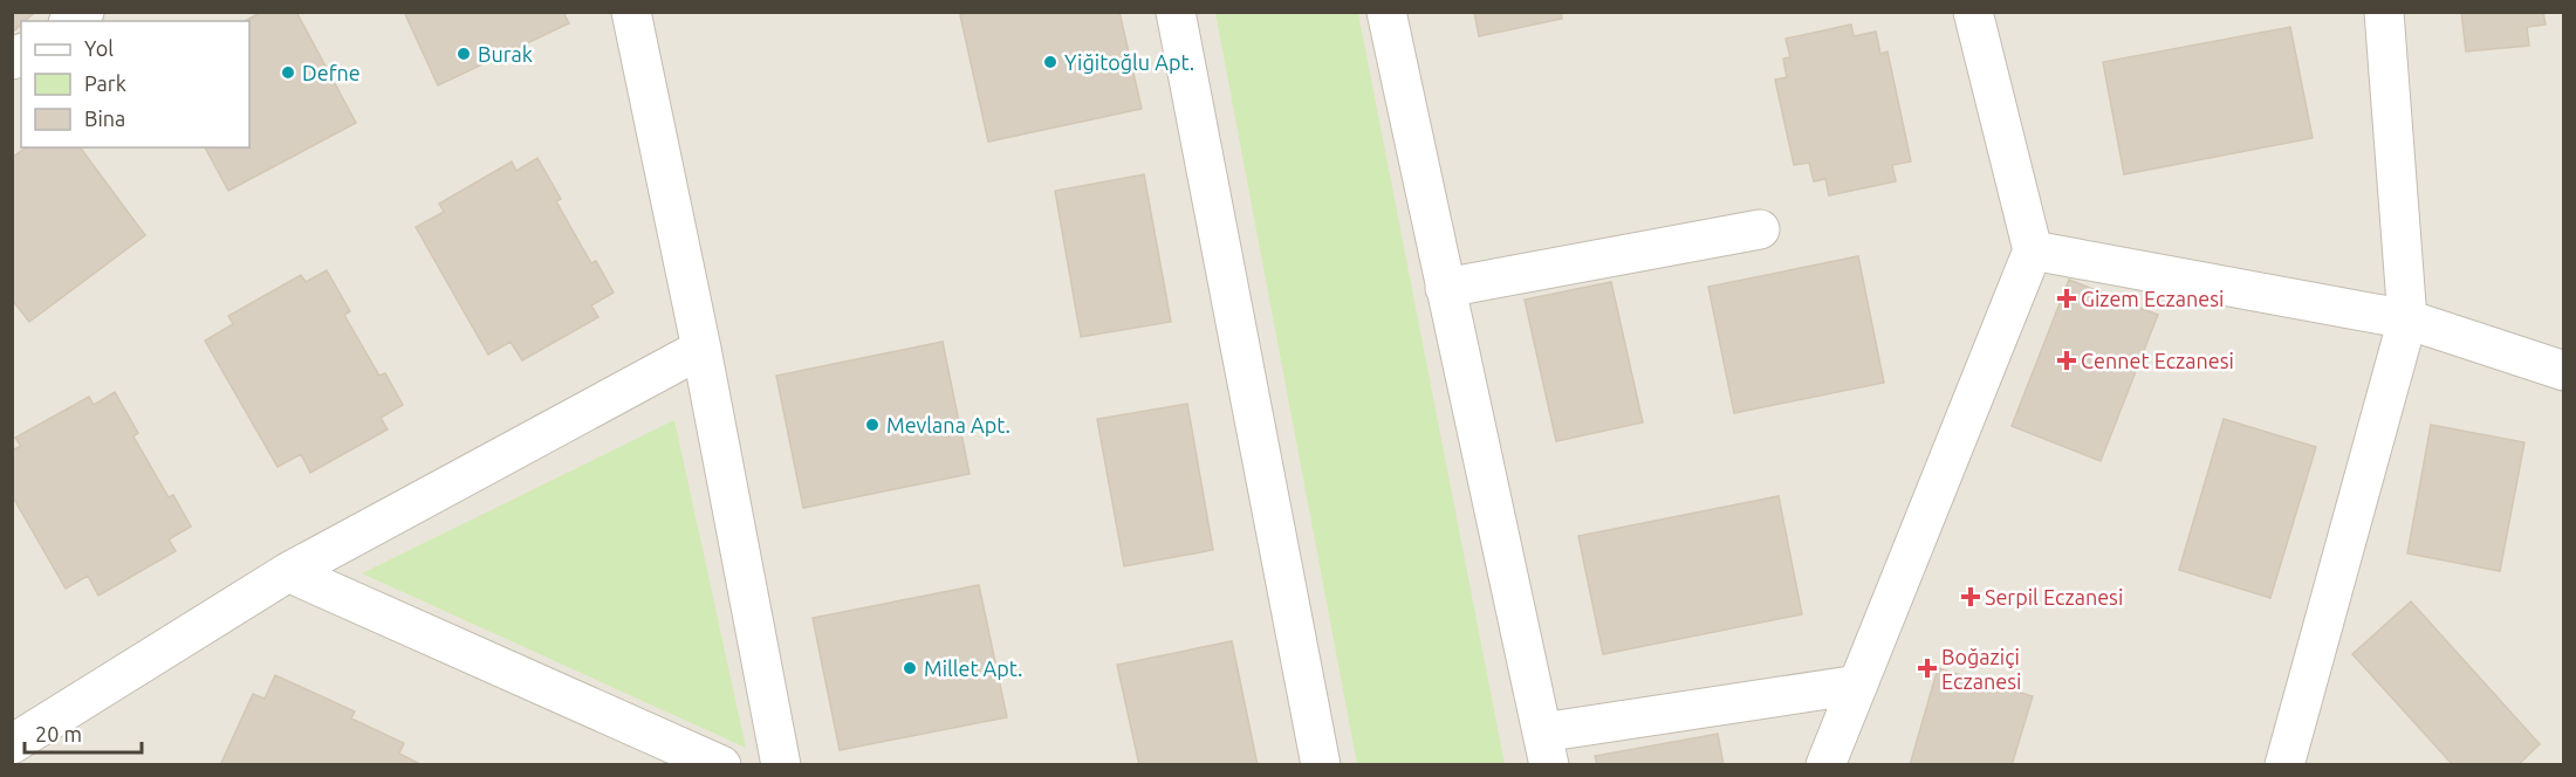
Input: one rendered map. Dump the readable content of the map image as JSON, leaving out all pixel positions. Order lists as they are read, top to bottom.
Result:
{
  "places": {
    "other": [
      "Burak",
      "Yiğitoğlu Apt.",
      "Defne",
      "Mevlana Apt.",
      "Millet Apt."
    ],
    "health": [
      "Gizem Eczanesi",
      "Cennet Eczanesi",
      "Serpil Eczanesi",
      "Boğaziçi Eczanesi"
    ]
  },
  "legend": ["Yol", "Park", "Bina"],
  "scale_bar": "20 m"
}
